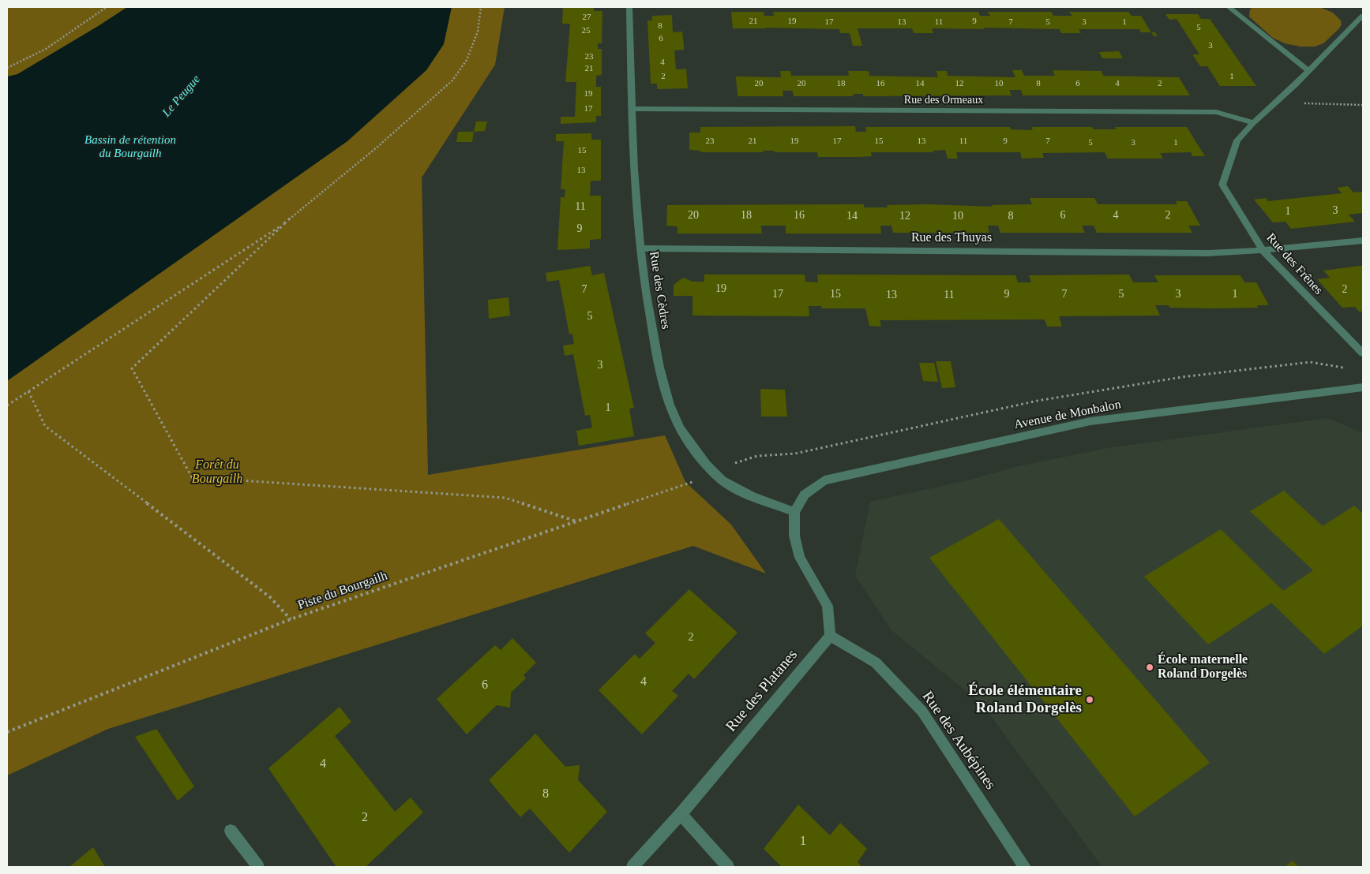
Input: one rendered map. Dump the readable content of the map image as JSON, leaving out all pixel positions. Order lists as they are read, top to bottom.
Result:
{
  "streets": {
    "street": [
      "Rue des Ormeaux",
      "Rue des Thuyas",
      "Rue des Frênes",
      "Rue des Cèdres",
      "Avenue de Monbalon",
      "Rue des Platanes",
      "Rue des Aubépines"
    ],
    "path": ["Piste du Bourgailh"]
  },
  "crossings": [
    ["Rue des Ormeaux", "Rue des Frênes"],
    ["Rue des Ormeaux", "Rue des Cèdres"],
    ["Rue des Thuyas", "Rue des Frênes"],
    ["Rue des Thuyas", "Rue des Cèdres"],
    ["Rue des Cèdres", "Avenue de Monbalon"],
    ["Rue des Cèdres", "Piste du Bourgailh"],
    ["Rue des Platanes", "Rue des Aubépines"]
  ],
  "water": ["Le Peugue", "Bassin de rétention du Bourgailh"],
  "parks": ["Forêt du Bourgailh"],
  "places": ["École maternelle Roland Dorgelès", "École élémentaire Roland Dorgelès"],
  "house_numbers": [
    "27",
    "21",
    "19",
    "9",
    "17",
    "13",
    "11",
    "7",
    "5",
    "3",
    "1",
    "8",
    "5",
    "25",
    "6",
    "3",
    "23",
    "4",
    "21",
    "2",
    "1",
    "20",
    "20",
    "18",
    "16",
    "14",
    "12",
    "10",
    "8",
    "6",
    "4",
    "2",
    "19",
    "17",
    "23",
    "21",
    "19",
    "17",
    "15",
    "13",
    "11",
    "9",
    "7",
    "5",
    "3",
    "1",
    "15",
    "13",
    "11",
    "3",
    "1",
    "20",
    "18",
    "16",
    "6",
    "4",
    "2",
    "14",
    "12",
    "10",
    "8",
    "9",
    "19",
    "7",
    "2",
    "17",
    "15",
    "9",
    "7",
    "5",
    "3",
    "1",
    "13",
    "11",
    "5",
    "3",
    "1",
    "2",
    "4",
    "6",
    "4",
    "8",
    "2",
    "1"
  ]
}
